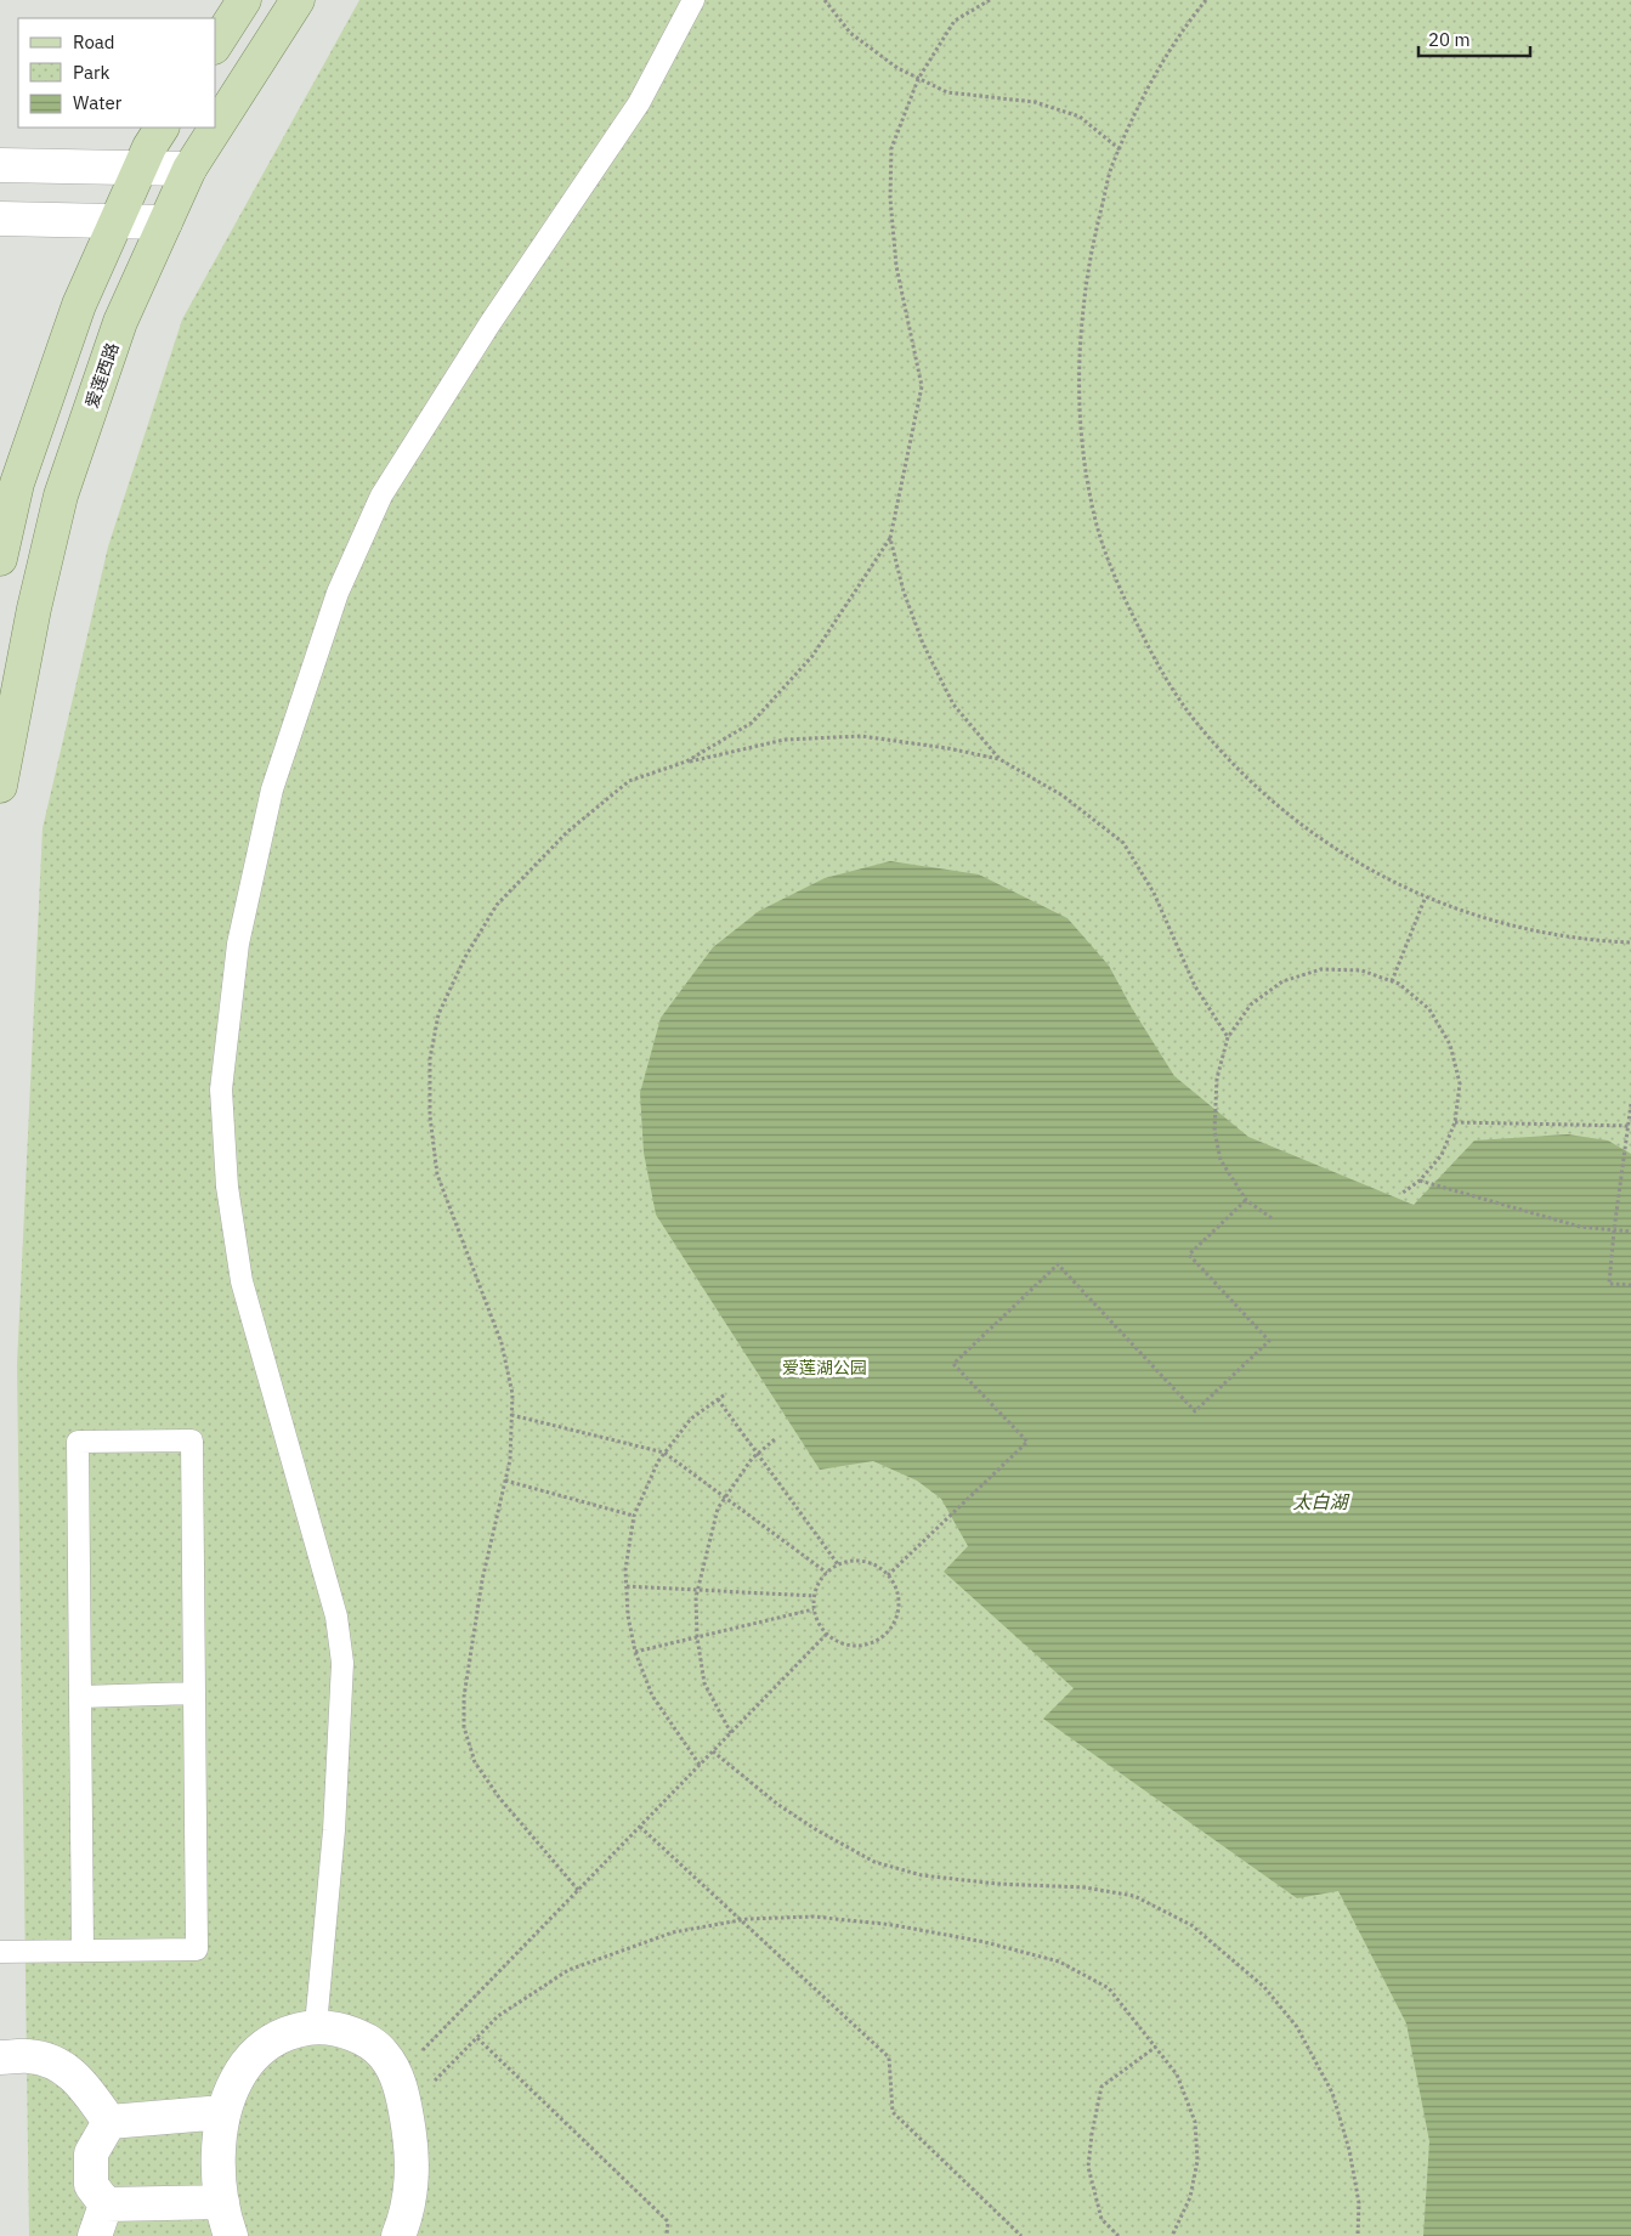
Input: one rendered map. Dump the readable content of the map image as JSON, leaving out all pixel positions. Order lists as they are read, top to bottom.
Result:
{
  "streets": {
    "main road": ["爱莲西路"]
  },
  "water": ["太白湖"],
  "parks": ["爱莲湖公园"],
  "legend": ["Road", "Park", "Water"],
  "scale_bar": "20 m"
}
